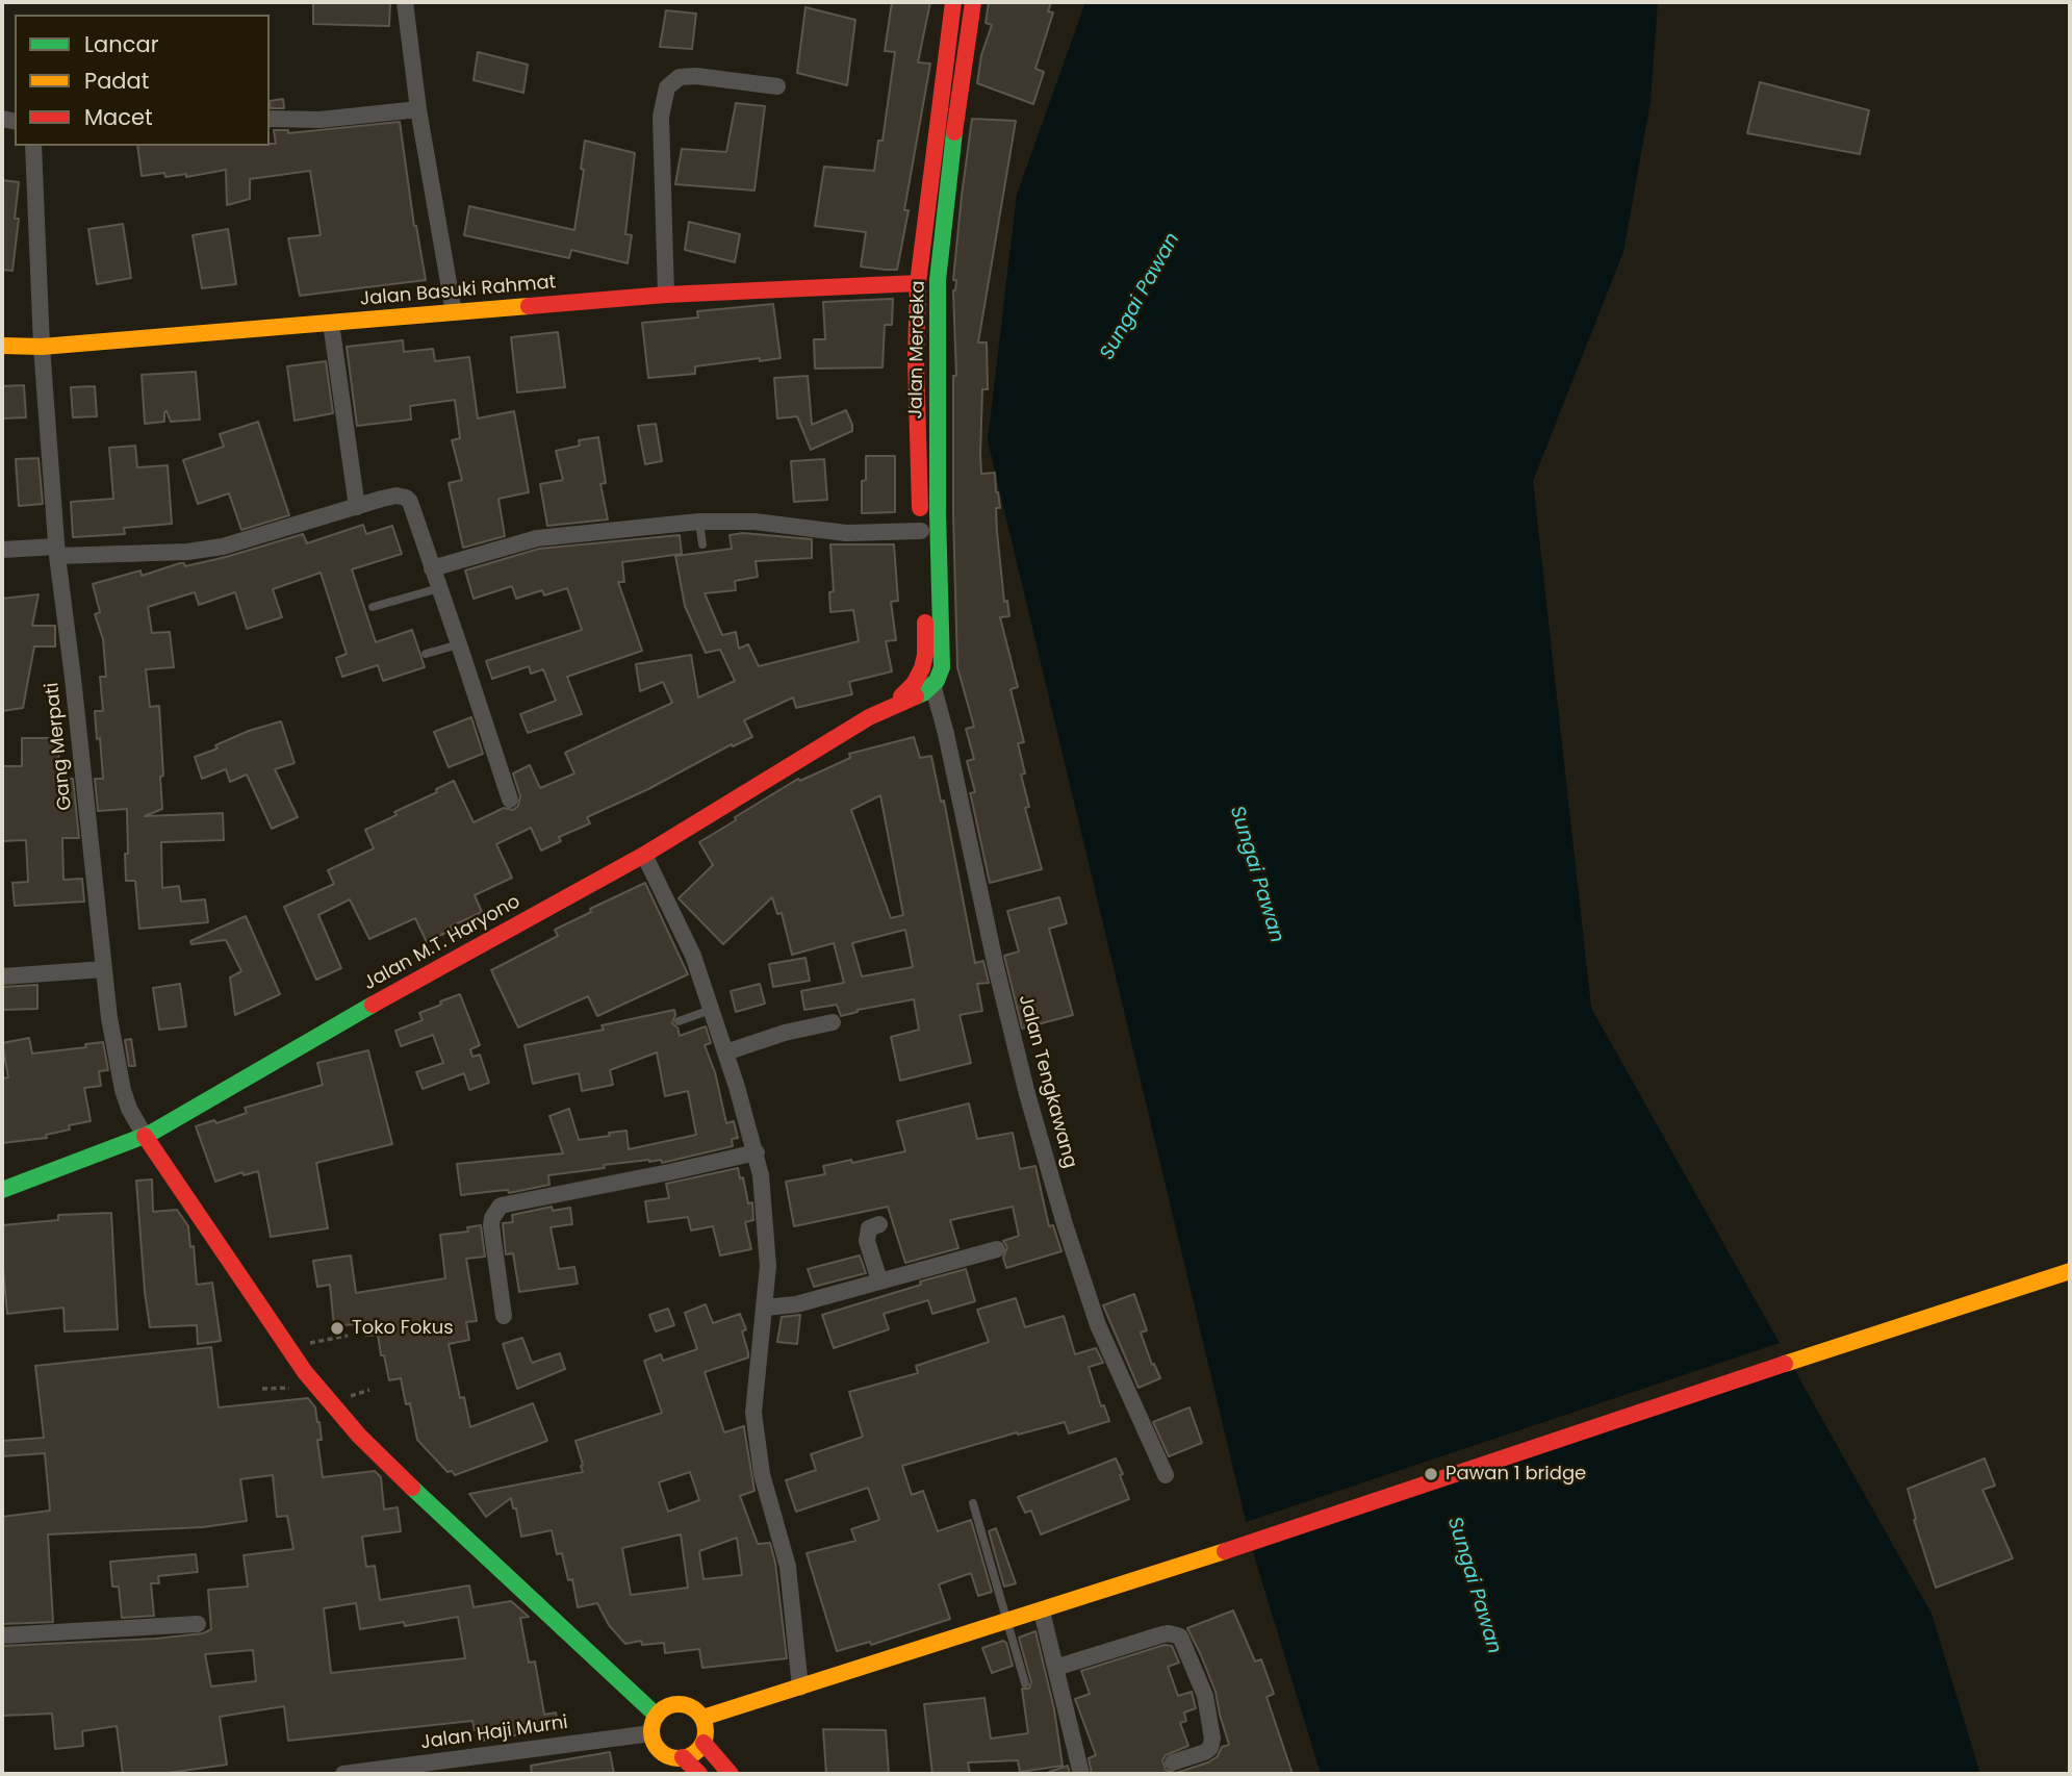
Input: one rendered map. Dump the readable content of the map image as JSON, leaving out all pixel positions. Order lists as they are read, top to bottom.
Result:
{
  "streets": {
    "main road": ["Jalan Basuki Rahmat", "Jalan Merdeka", "Jalan M.T. Haryono"],
    "street": ["Gang Merpati", "Jalan Tengkawang", "Jalan Haji Murni"]
  },
  "crossings": [
    ["Jalan Basuki Rahmat", "Jalan Merdeka"],
    ["Jalan Basuki Rahmat", "Gang Merpati"],
    ["Jalan Merdeka", "Jalan M.T. Haryono"],
    ["Jalan Merdeka", "Jalan Tengkawang"],
    ["Gang Merpati", "Jalan M.T. Haryono"],
    ["Jalan M.T. Haryono", "Jalan Tengkawang"]
  ],
  "water": ["Sungai Pawan"],
  "places": ["Toko Fokus", "Pawan 1 bridge"],
  "legend": ["Lancar", "Padat", "Macet"]
}
